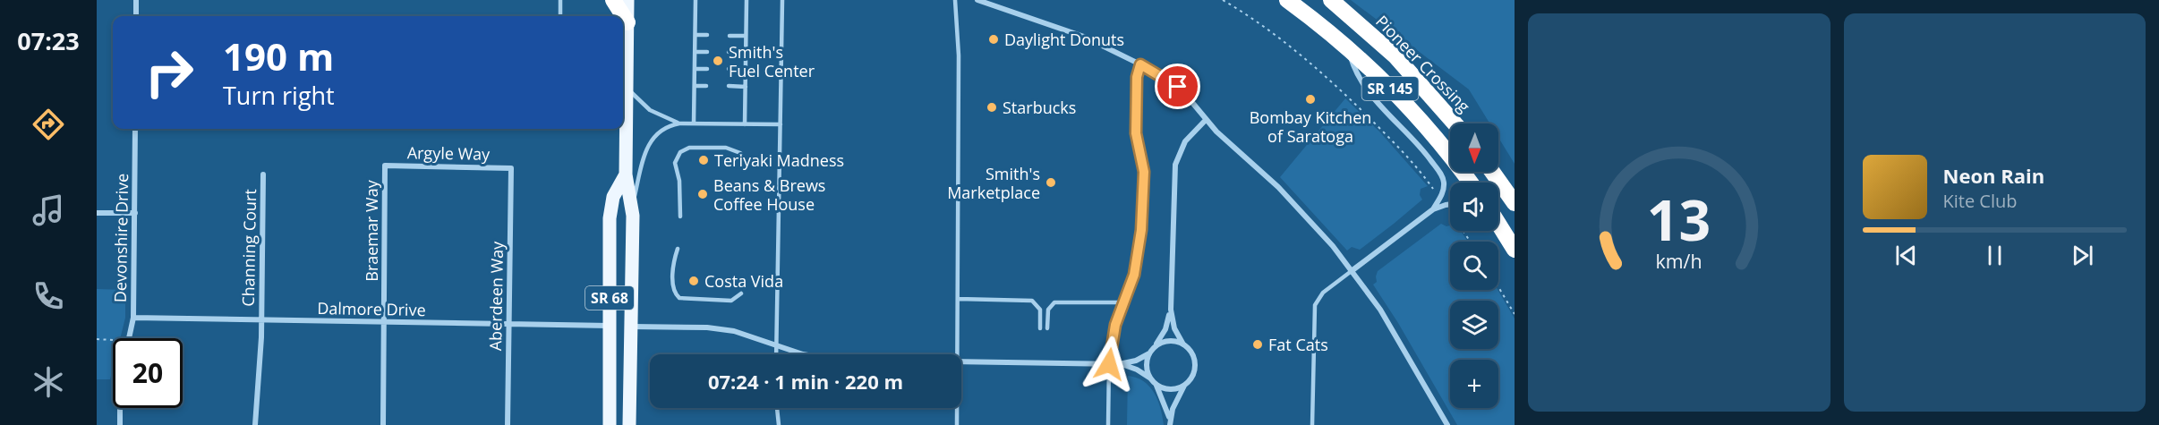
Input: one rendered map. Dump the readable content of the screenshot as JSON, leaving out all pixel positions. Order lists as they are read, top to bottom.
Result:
{
  "streets": {
    "highway": ["Pioneer Crossing", "SR 145"],
    "main road": ["SR 68"],
    "street": [
      "Argyle Way",
      "Braemar Way",
      "Devonshire Drive",
      "Channing Court",
      "Aberdeen Way",
      "Dalmore Drive"
    ]
  },
  "crossings": [
    ["Argyle Way", "Braemar Way"],
    ["Argyle Way", "Aberdeen Way"],
    ["Braemar Way", "Dalmore Drive"],
    ["Devonshire Drive", "Dalmore Drive"],
    ["Channing Court", "Dalmore Drive"],
    ["Aberdeen Way", "Dalmore Drive"],
    ["SR 68", "Dalmore Drive"]
  ],
  "places": [
    "Daylight Donuts",
    "Smith's Fuel Center",
    "Bombay Kitchen of Saratoga",
    "Starbucks",
    "Teriyaki Madness",
    "Smith's Marketplace",
    "Beans & Brews Coffee House",
    "Costa Vida",
    "Fat Cats"
  ],
  "north": "bottom",
  "page": {
    "tabs": "07:23",
    "turn": ["190 m", "Turn right"],
    "map_buttons": "+",
    "song": ["Neon Rain", "Kite Club"],
    "limit": "20",
    "trip": "07:24 · 1 min · 220 m",
    "gauge": ["13", "km/h"]
  }
}
